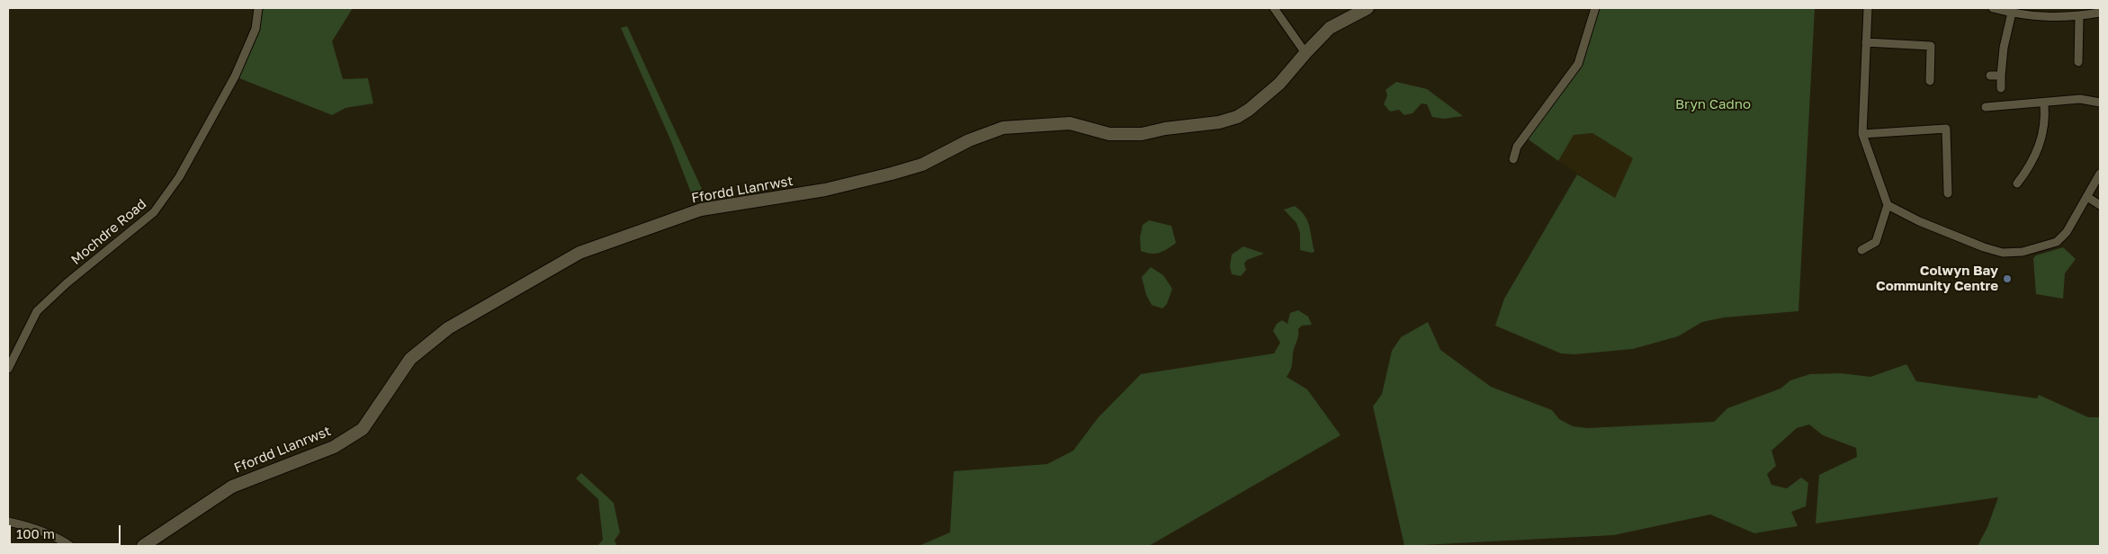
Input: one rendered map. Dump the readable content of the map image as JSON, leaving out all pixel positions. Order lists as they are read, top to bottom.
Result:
{
  "streets": {
    "main road": ["Ffordd Llanrwst"],
    "street": ["Mochdre Road"]
  },
  "parks": ["Bryn Cadno"],
  "places": ["Colwyn Bay Community Centre"],
  "scale_bar": "100 m"
}
